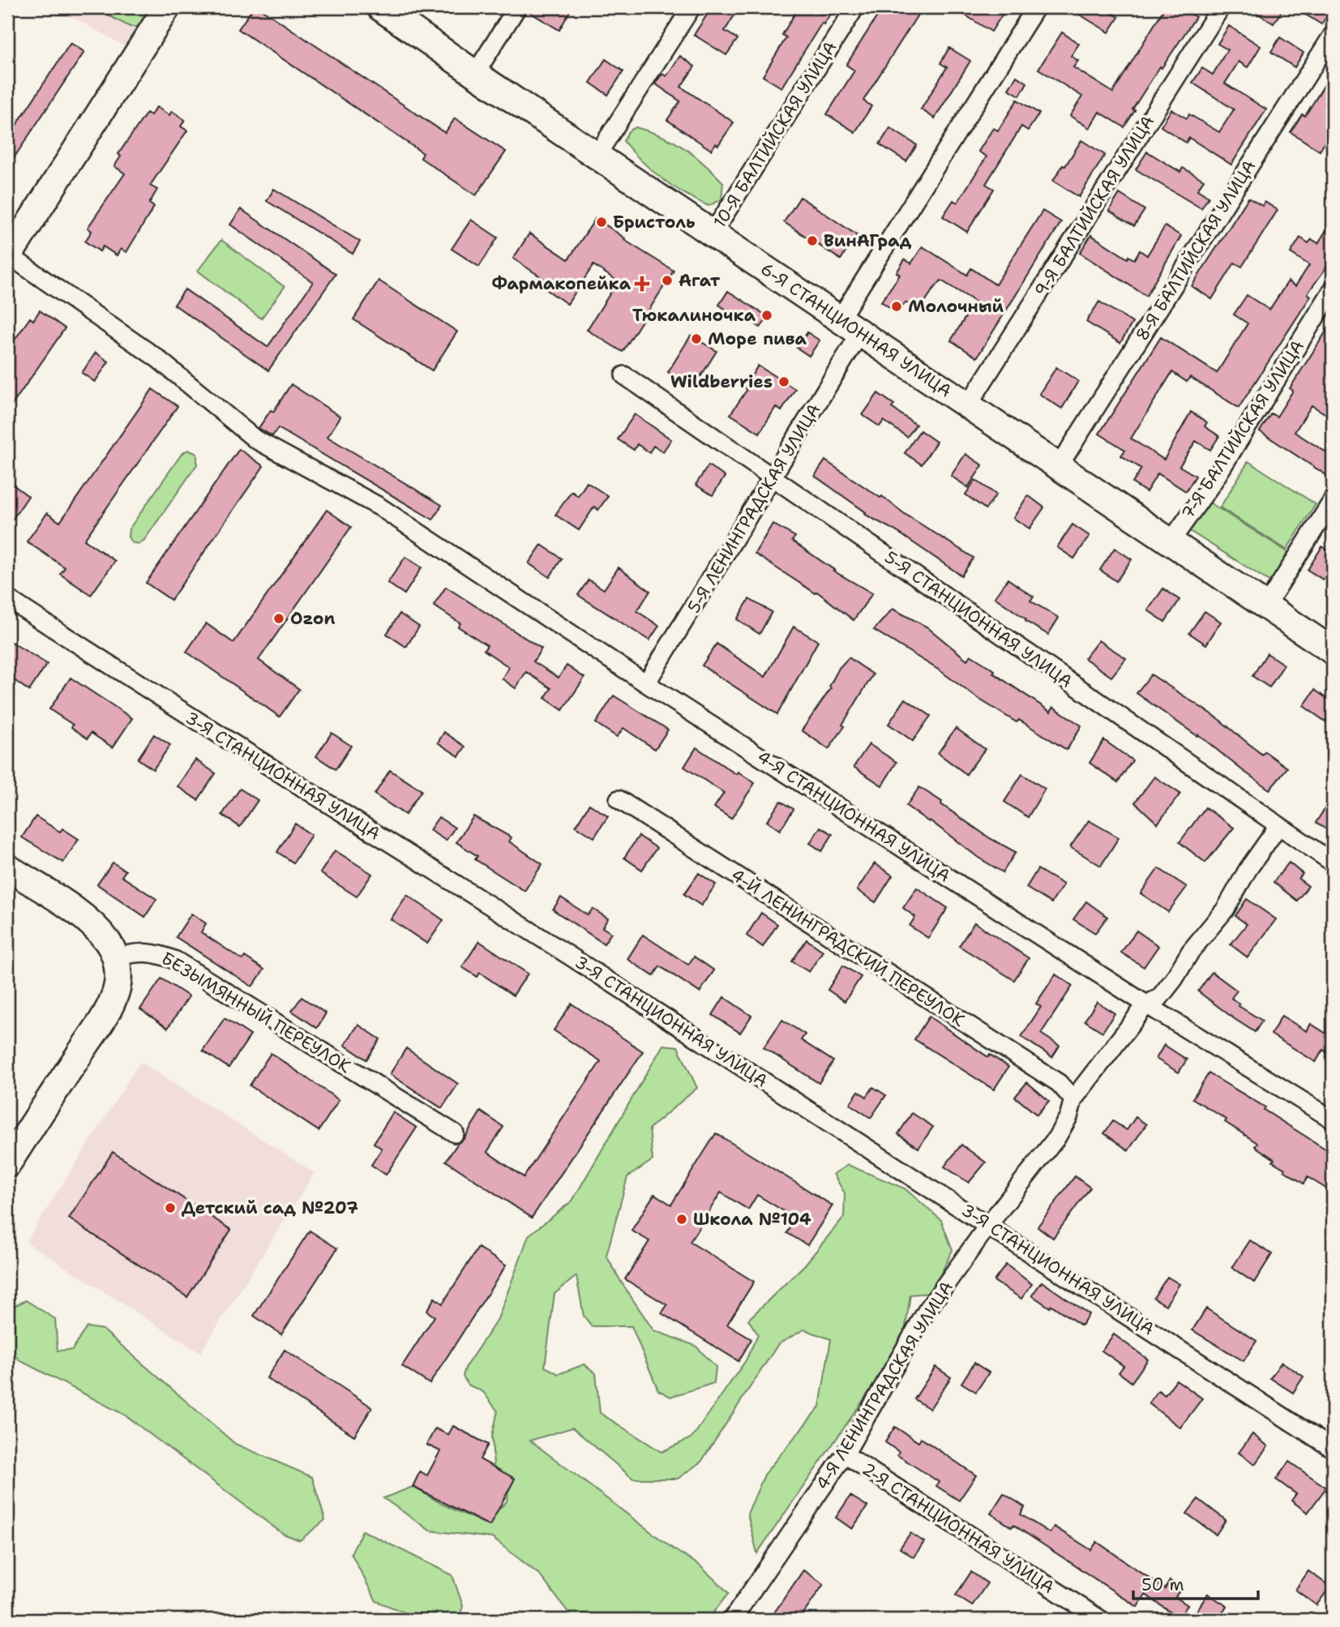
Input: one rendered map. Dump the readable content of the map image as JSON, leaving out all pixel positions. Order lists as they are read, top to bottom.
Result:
{
  "streets": {
    "main road": ["6-Я СТАНЦИОННАЯ УЛИЦА"],
    "street": [
      "10-Я БАЛТИЙСКАЯ УЛИЦА",
      "9-Я БАЛТИЙСКАЯ УЛИЦА",
      "8-Я БАЛТИЙСКАЯ УЛИЦА",
      "7-Я БАЛТИЙСКАЯ УЛИЦА",
      "5-Я ЛЕНИНГРАДСКАЯ УЛИЦА",
      "5-Я СТАНЦИОННАЯ УЛИЦА",
      "3-Я СТАНЦИОННАЯ УЛИЦА",
      "4-Я СТАНЦИОННАЯ УЛИЦА",
      "4-Й ЛЕНИНГРАДСКИЙ ПЕРЕУЛОК",
      "БЕЗЫМЯННЫЙ ПЕРЕУЛОК",
      "4-Я ЛЕНИНГРАДСКАЯ УЛИЦА",
      "2-Я СТАНЦИОННАЯ УЛИЦА"
    ]
  },
  "crossings": [
    ["10-Я БАЛТИЙСКАЯ УЛИЦА", "6-Я СТАНЦИОННАЯ УЛИЦА"],
    ["9-Я БАЛТИЙСКАЯ УЛИЦА", "6-Я СТАНЦИОННАЯ УЛИЦА"],
    ["8-Я БАЛТИЙСКАЯ УЛИЦА", "6-Я СТАНЦИОННАЯ УЛИЦА"],
    ["6-Я СТАНЦИОННАЯ УЛИЦА", "7-Я БАЛТИЙСКАЯ УЛИЦА"],
    ["6-Я СТАНЦИОННАЯ УЛИЦА", "5-Я ЛЕНИНГРАДСКАЯ УЛИЦА"],
    ["5-Я ЛЕНИНГРАДСКАЯ УЛИЦА", "5-Я СТАНЦИОННАЯ УЛИЦА"],
    ["5-Я ЛЕНИНГРАДСКАЯ УЛИЦА", "4-Я СТАНЦИОННАЯ УЛИЦА"],
    ["5-Я СТАНЦИОННАЯ УЛИЦА", "4-Я ЛЕНИНГРАДСКАЯ УЛИЦА"],
    ["3-Я СТАНЦИОННАЯ УЛИЦА", "4-Я ЛЕНИНГРАДСКАЯ УЛИЦА"],
    ["4-Я СТАНЦИОННАЯ УЛИЦА", "4-Я ЛЕНИНГРАДСКАЯ УЛИЦА"],
    ["4-Й ЛЕНИНГРАДСКИЙ ПЕРЕУЛОК", "4-Я ЛЕНИНГРАДСКАЯ УЛИЦА"],
    ["4-Я ЛЕНИНГРАДСКАЯ УЛИЦА", "2-Я СТАНЦИОННАЯ УЛИЦА"]
  ],
  "places": {
    "other": [
      "Бристоль",
      "ВинАГрад",
      "Агат",
      "Молочный",
      "Тюкалиночка",
      "Море пива",
      "Wildberries",
      "Ozon",
      "Детский сад №207",
      "Школа №104"
    ],
    "health": ["Фармакопейка"]
  },
  "scale_bar": "50 m"
}
